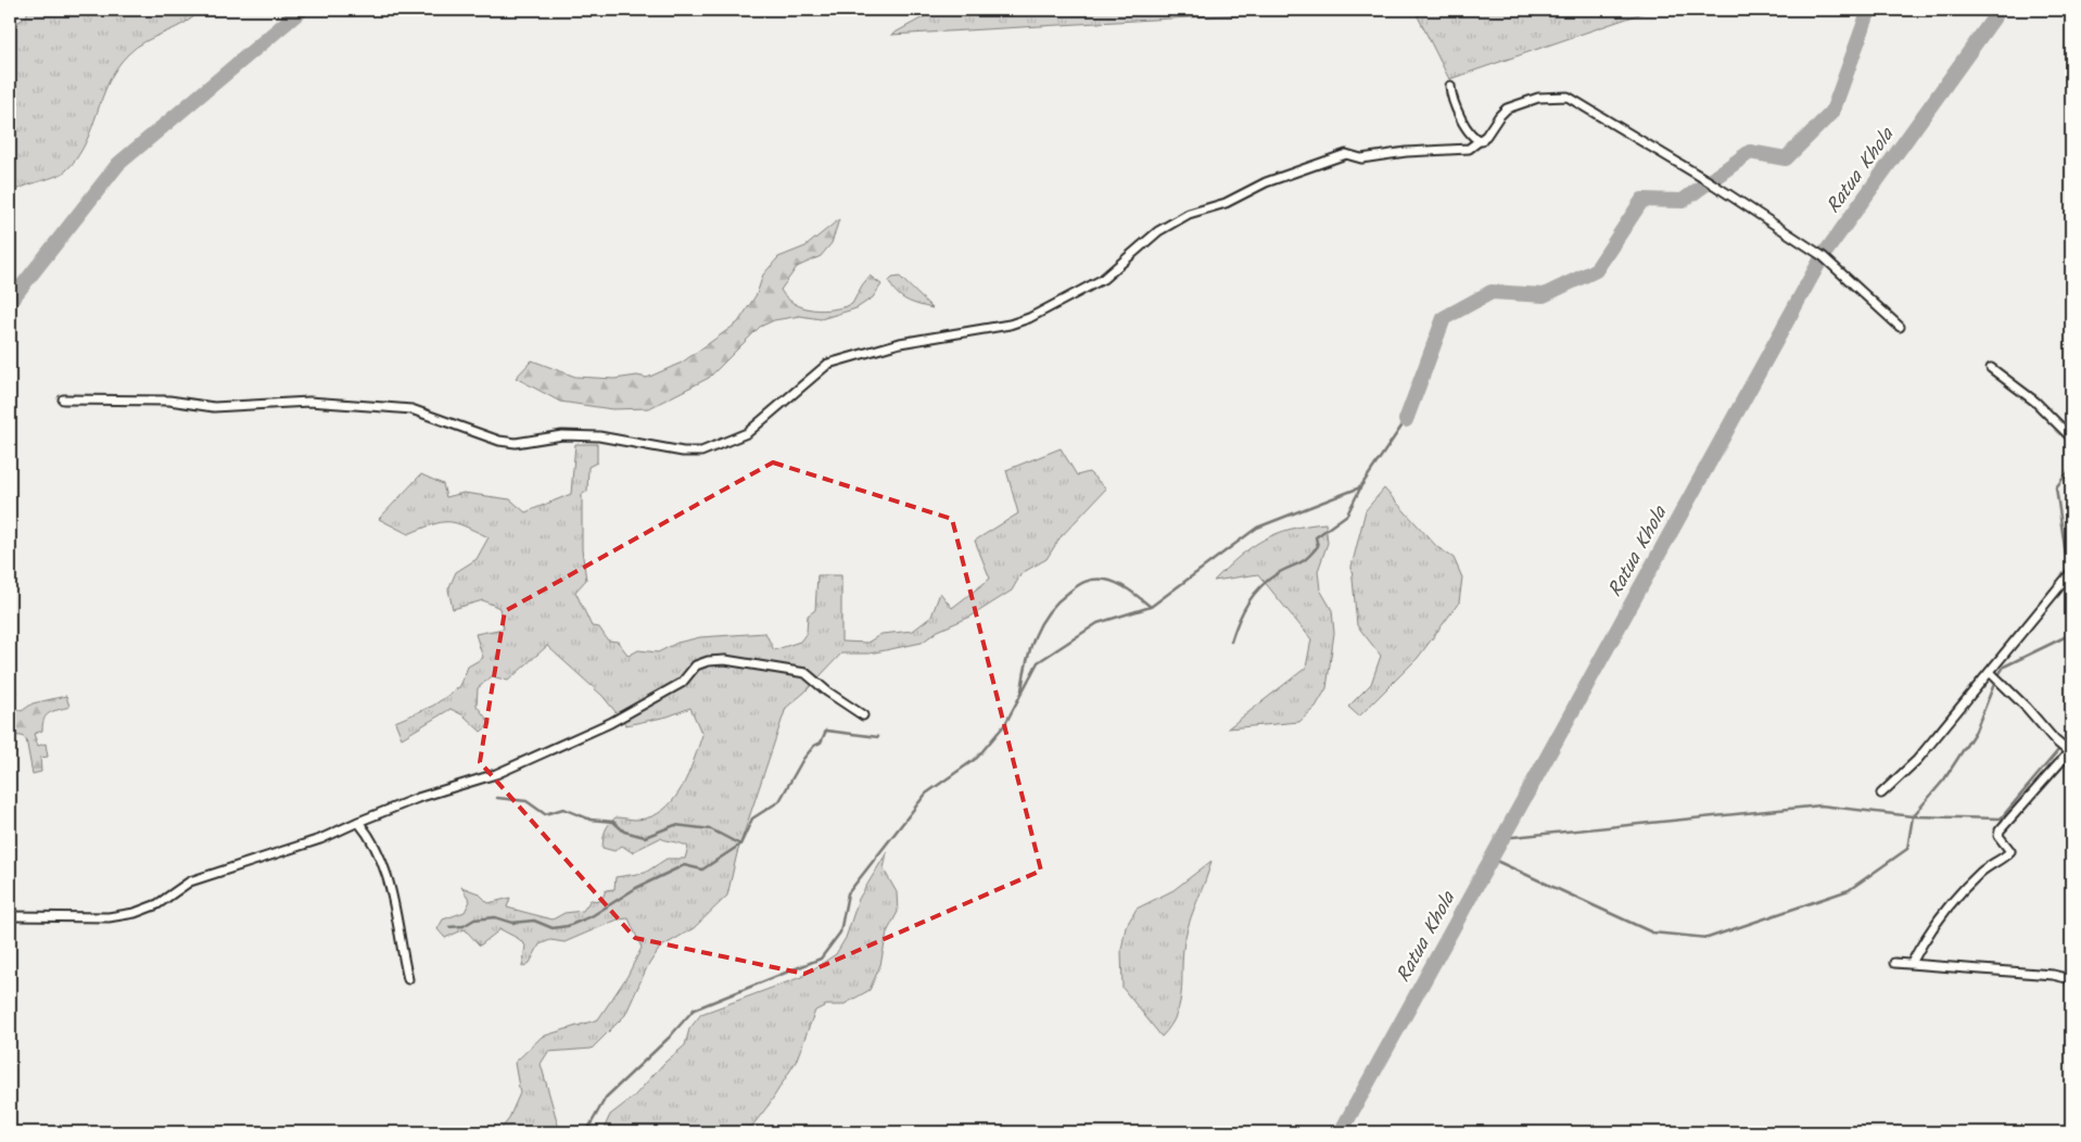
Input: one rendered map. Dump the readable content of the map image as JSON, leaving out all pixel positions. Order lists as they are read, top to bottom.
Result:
{
  "water": ["Ratua Khola"]
}
